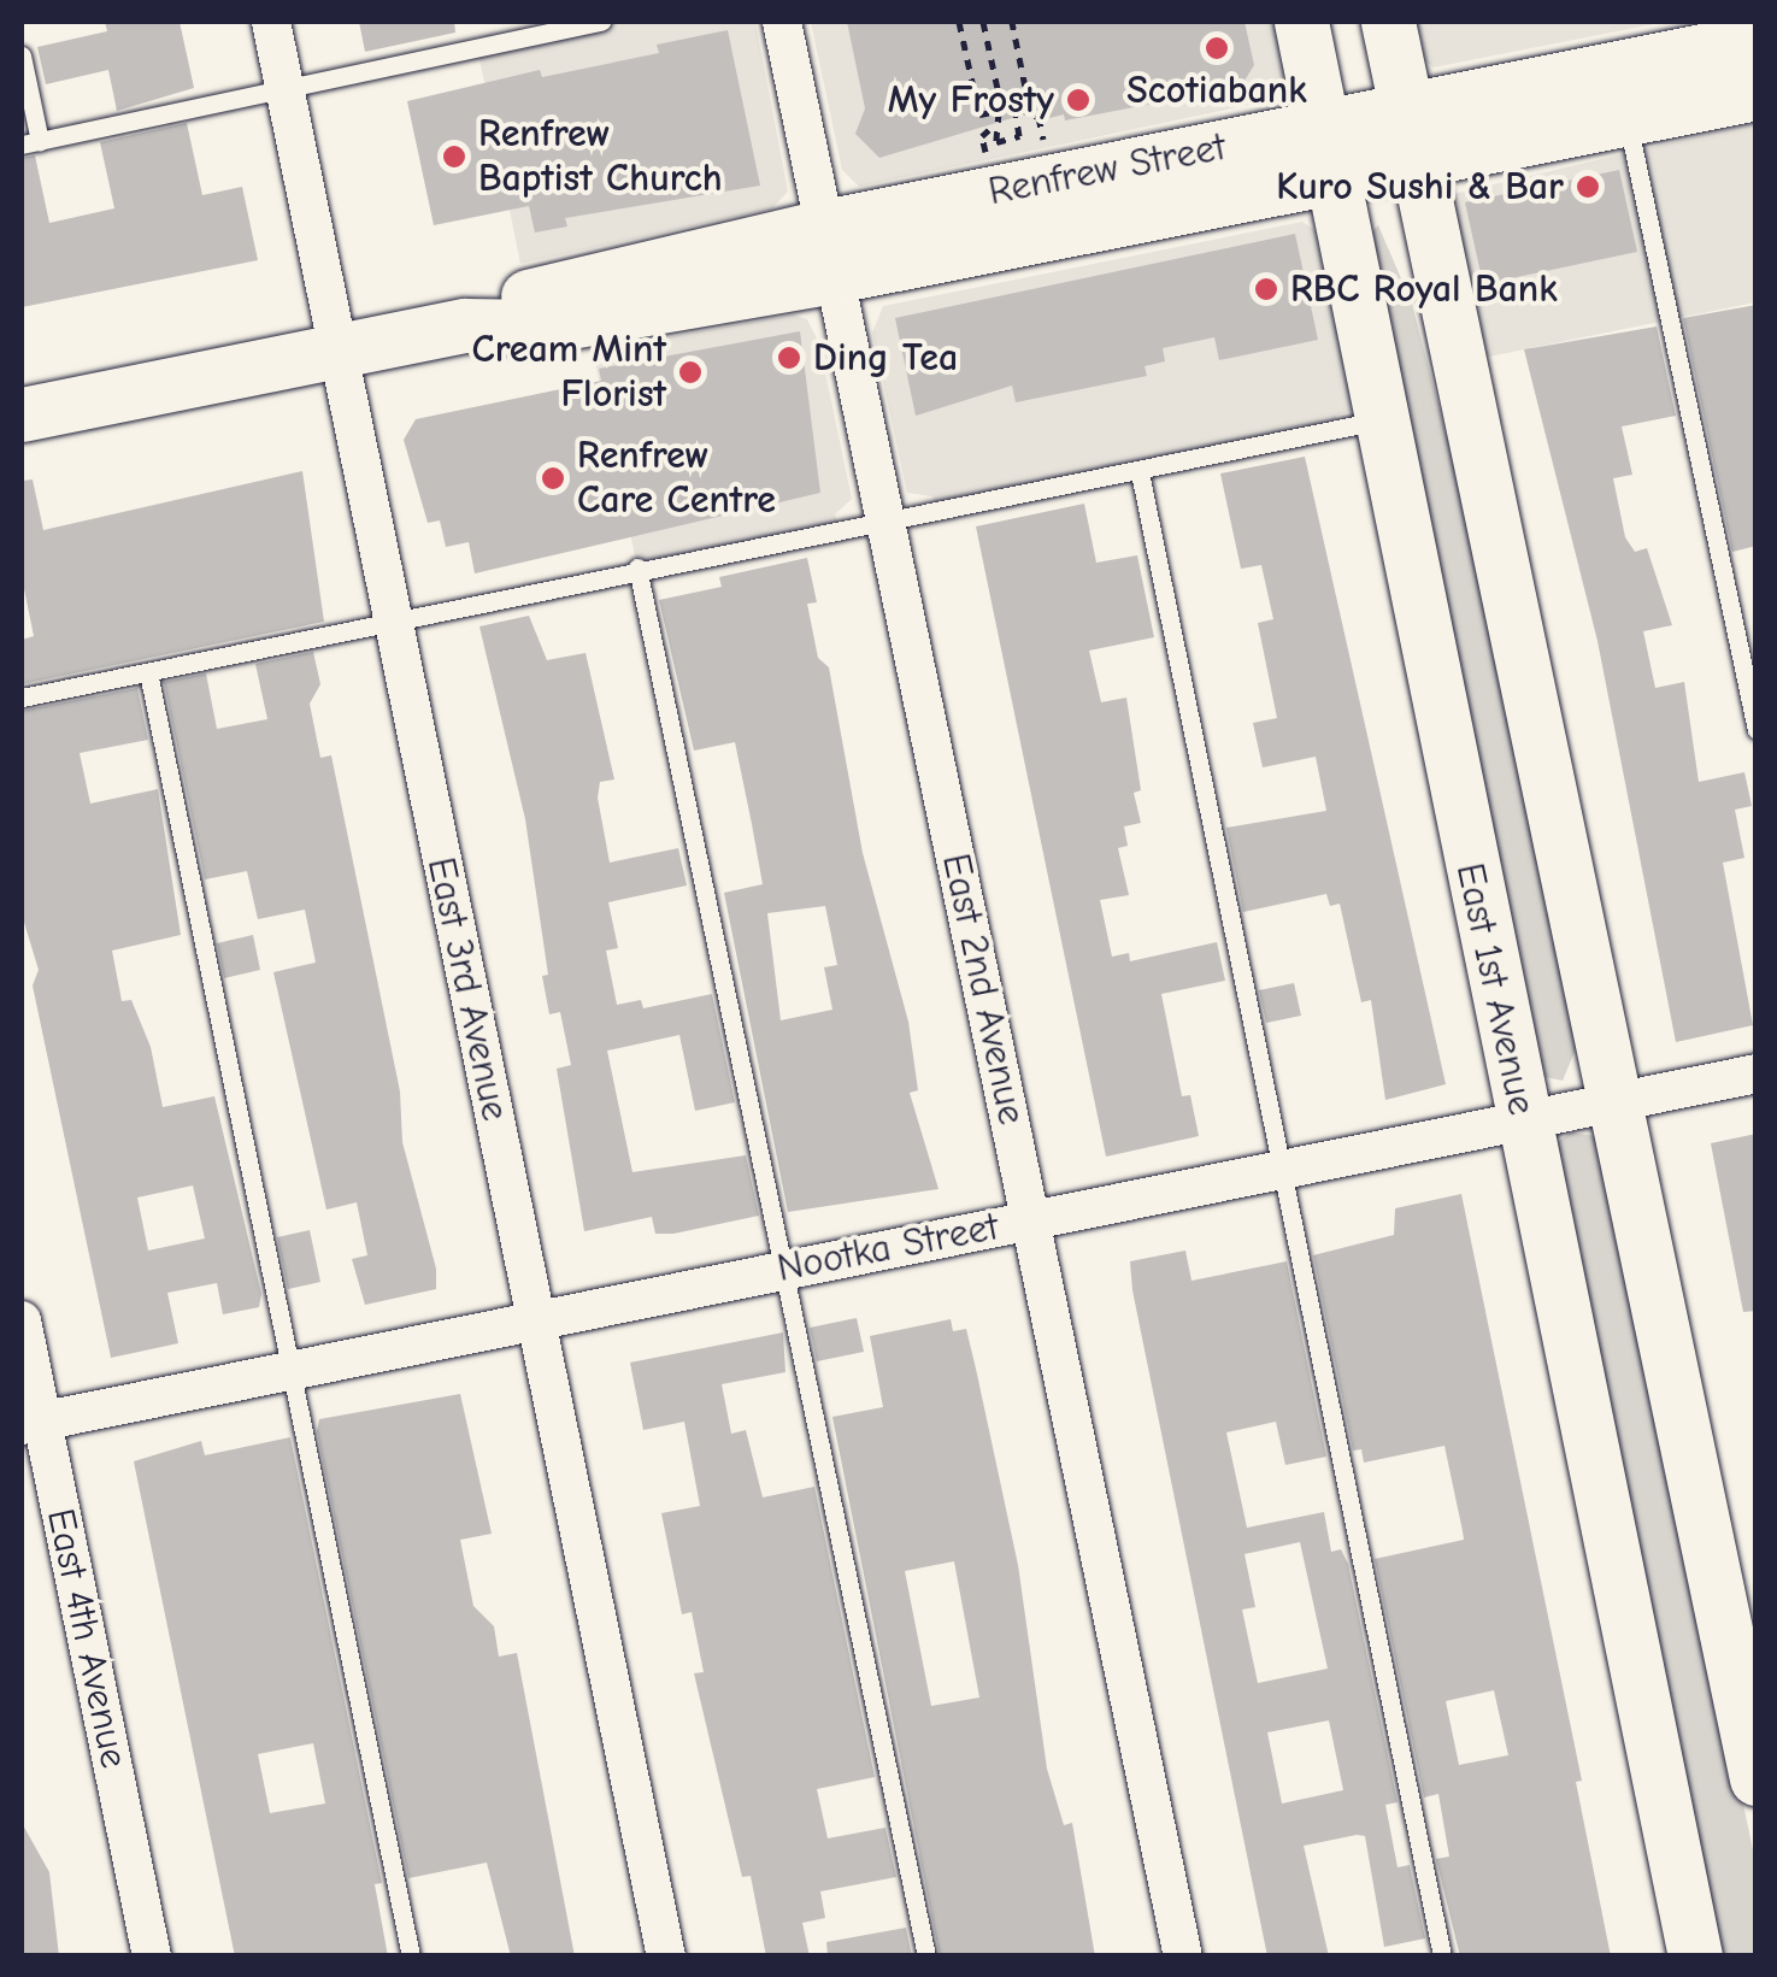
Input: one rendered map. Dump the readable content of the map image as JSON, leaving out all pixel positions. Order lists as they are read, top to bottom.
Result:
{
  "streets": {
    "main road": ["Renfrew Street", "East 1st Avenue"],
    "street": [
      "East 3rd Avenue",
      "East 2nd Avenue",
      "Nootka Street",
      "East 4th Avenue"
    ]
  },
  "crossings": [
    ["Renfrew Street", "East 3rd Avenue"],
    ["Renfrew Street", "East 2nd Avenue"],
    ["Renfrew Street", "East 1st Avenue"],
    ["East 3rd Avenue", "Nootka Street"],
    ["East 2nd Avenue", "Nootka Street"],
    ["East 1st Avenue", "Nootka Street"],
    ["Nootka Street", "East 4th Avenue"]
  ],
  "places": [
    "Scotiabank",
    "My Frosty",
    "Renfrew Baptist Church",
    "Kuro Sushi & Bar",
    "RBC Royal Bank",
    "Ding Tea",
    "Cream Mint Florist",
    "Renfrew Care Centre"
  ]
}
